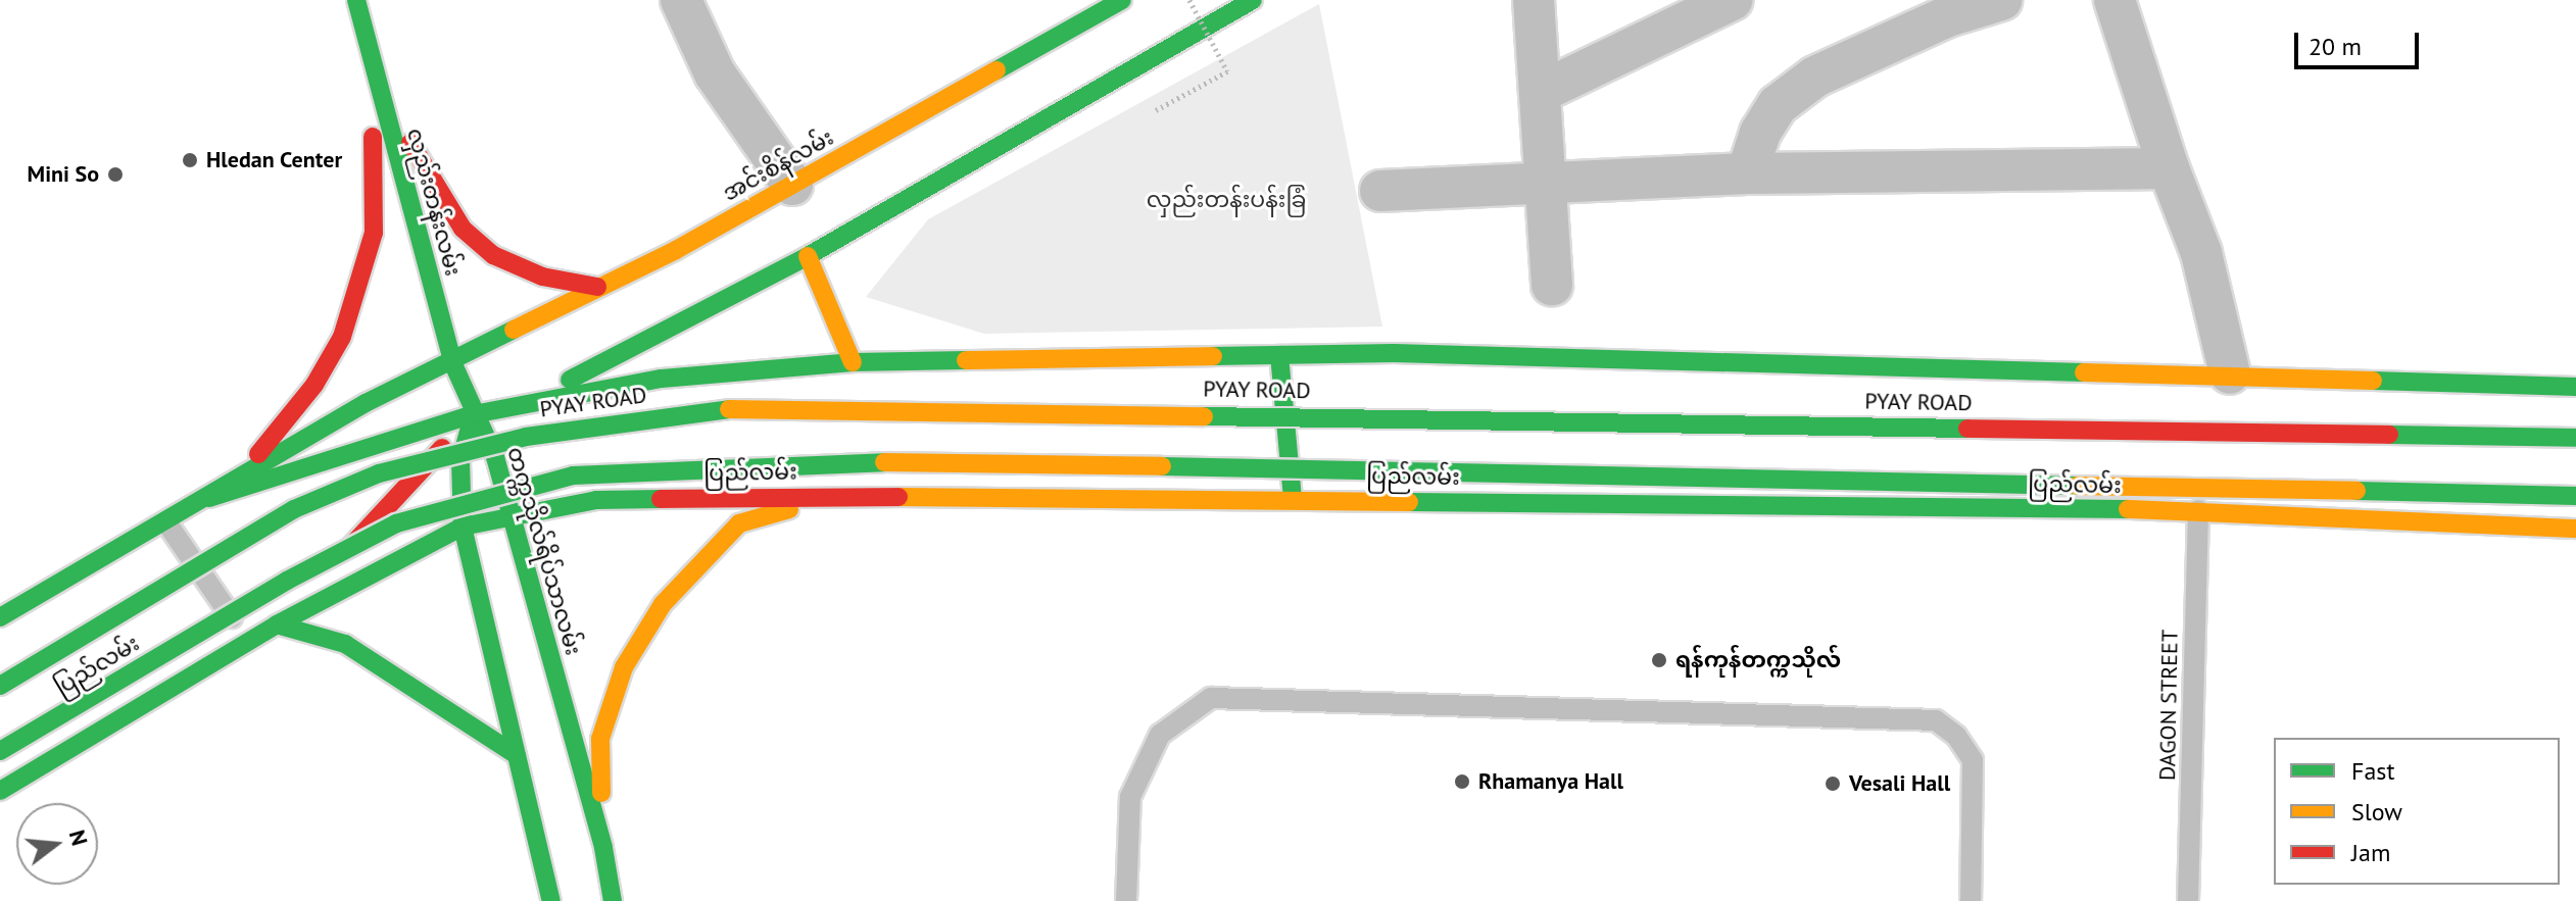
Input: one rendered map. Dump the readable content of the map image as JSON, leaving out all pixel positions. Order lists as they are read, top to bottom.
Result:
{
  "streets": {
    "main road": [
      "အင်းစိန်လမ်း",
      "လှည်းတန်းလမ်း",
      "PYAY ROAD",
      "ပြည်လမ်း",
      "တက္ကသိုလ်ရိပ်သာလမ်း"
    ],
    "lane": ["DAGON STREET"]
  },
  "crossings": [
    ["အင်းစိန်လမ်း", "လှည်းတန်းလမ်း"],
    ["လှည်းတန်းလမ်း", "ပြည်လမ်း"],
    ["လှည်းတန်းလမ်း", "တက္ကသိုလ်ရိပ်သာလမ်း"],
    ["ပြည်လမ်း", "တက္ကသိုလ်ရိပ်သာလမ်း"],
    ["ပြည်လမ်း", "DAGON STREET"]
  ],
  "parks": ["လှည်းတန်းပန်းခြံ"],
  "places": [
    "Hledan Center",
    "Mini So",
    "ရန်ကုန်တက္ကသိုလ်",
    "Rhamanya Hall",
    "Vesali Hall"
  ],
  "legend": ["Fast", "Slow", "Jam"],
  "scale_bar": "20 m",
  "north": "right"
}
